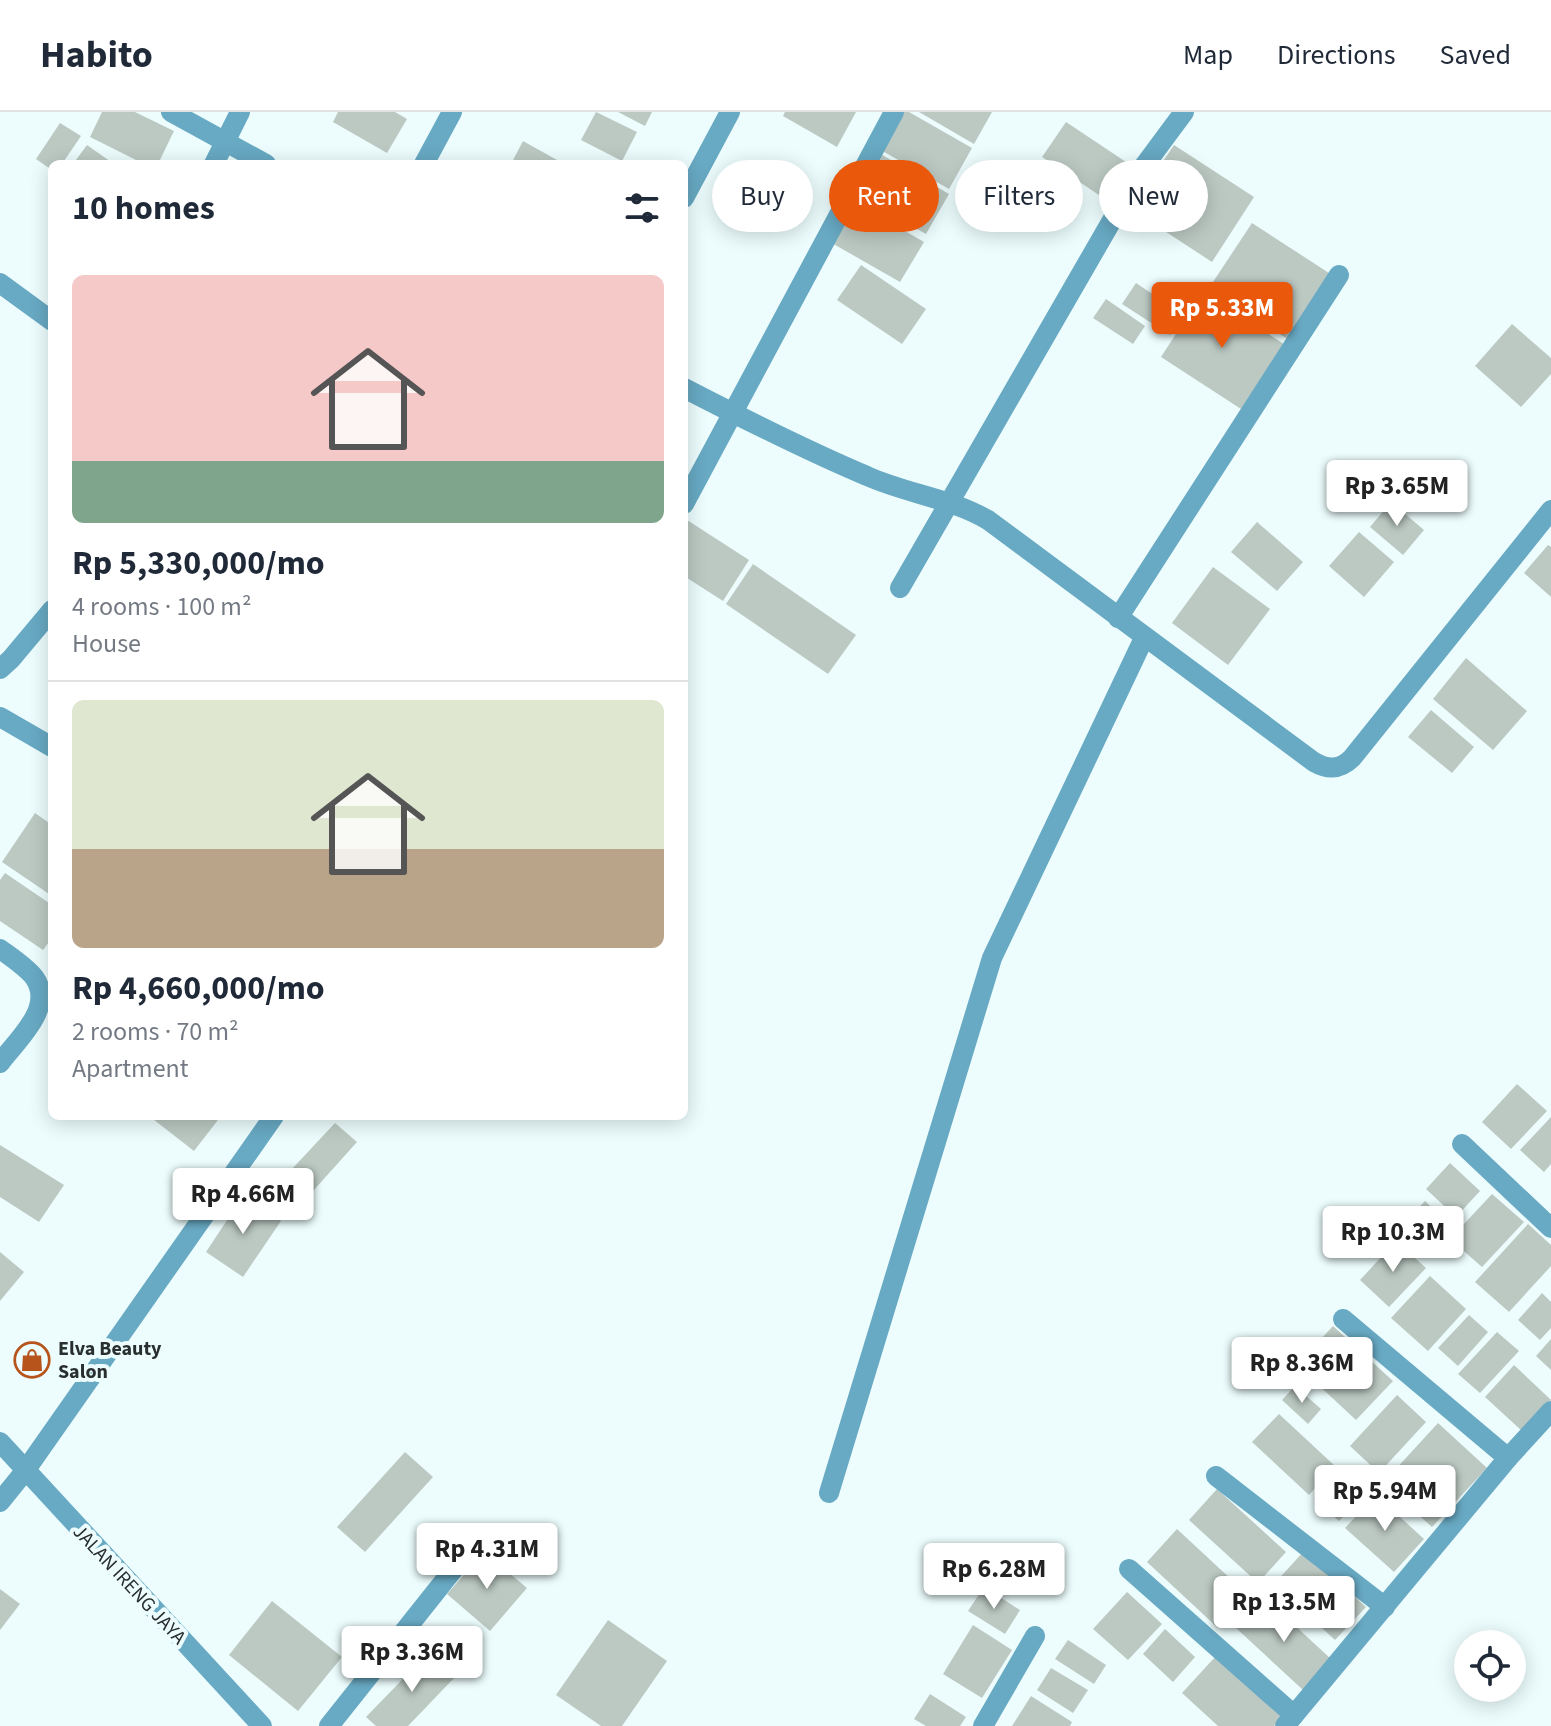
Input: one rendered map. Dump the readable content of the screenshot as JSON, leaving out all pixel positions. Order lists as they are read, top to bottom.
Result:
{
  "streets": {
    "street": ["JALAN IRENG JAYA"]
  },
  "places": {
    "shop": ["Elva Beauty Salon"]
  },
  "page": {
    "header": "Habito",
    "nav": ["Map", "Directions", "Saved"],
    "chip": [
      "Buy",
      "Rent",
      "Filters",
      "New"
    ],
    "heading": "10 homes",
    "list": [
      {
        "name": "Rp 5,330,000/mo",
        "note": "4 rooms · 100 m² · House"
      },
      {
        "name": "Rp 4,660,000/mo",
        "note": "2 rooms · 70 m² · Apartment"
      }
    ],
    "price": [
      "Rp 5.33M",
      "Rp 3.65M",
      "Rp 4.66M",
      "Rp 10.3M",
      "Rp 8.36M",
      "Rp 5.94M",
      "Rp 4.31M",
      "Rp 6.28M",
      "Rp 13.5M",
      "Rp 3.36M"
    ]
  }
}
